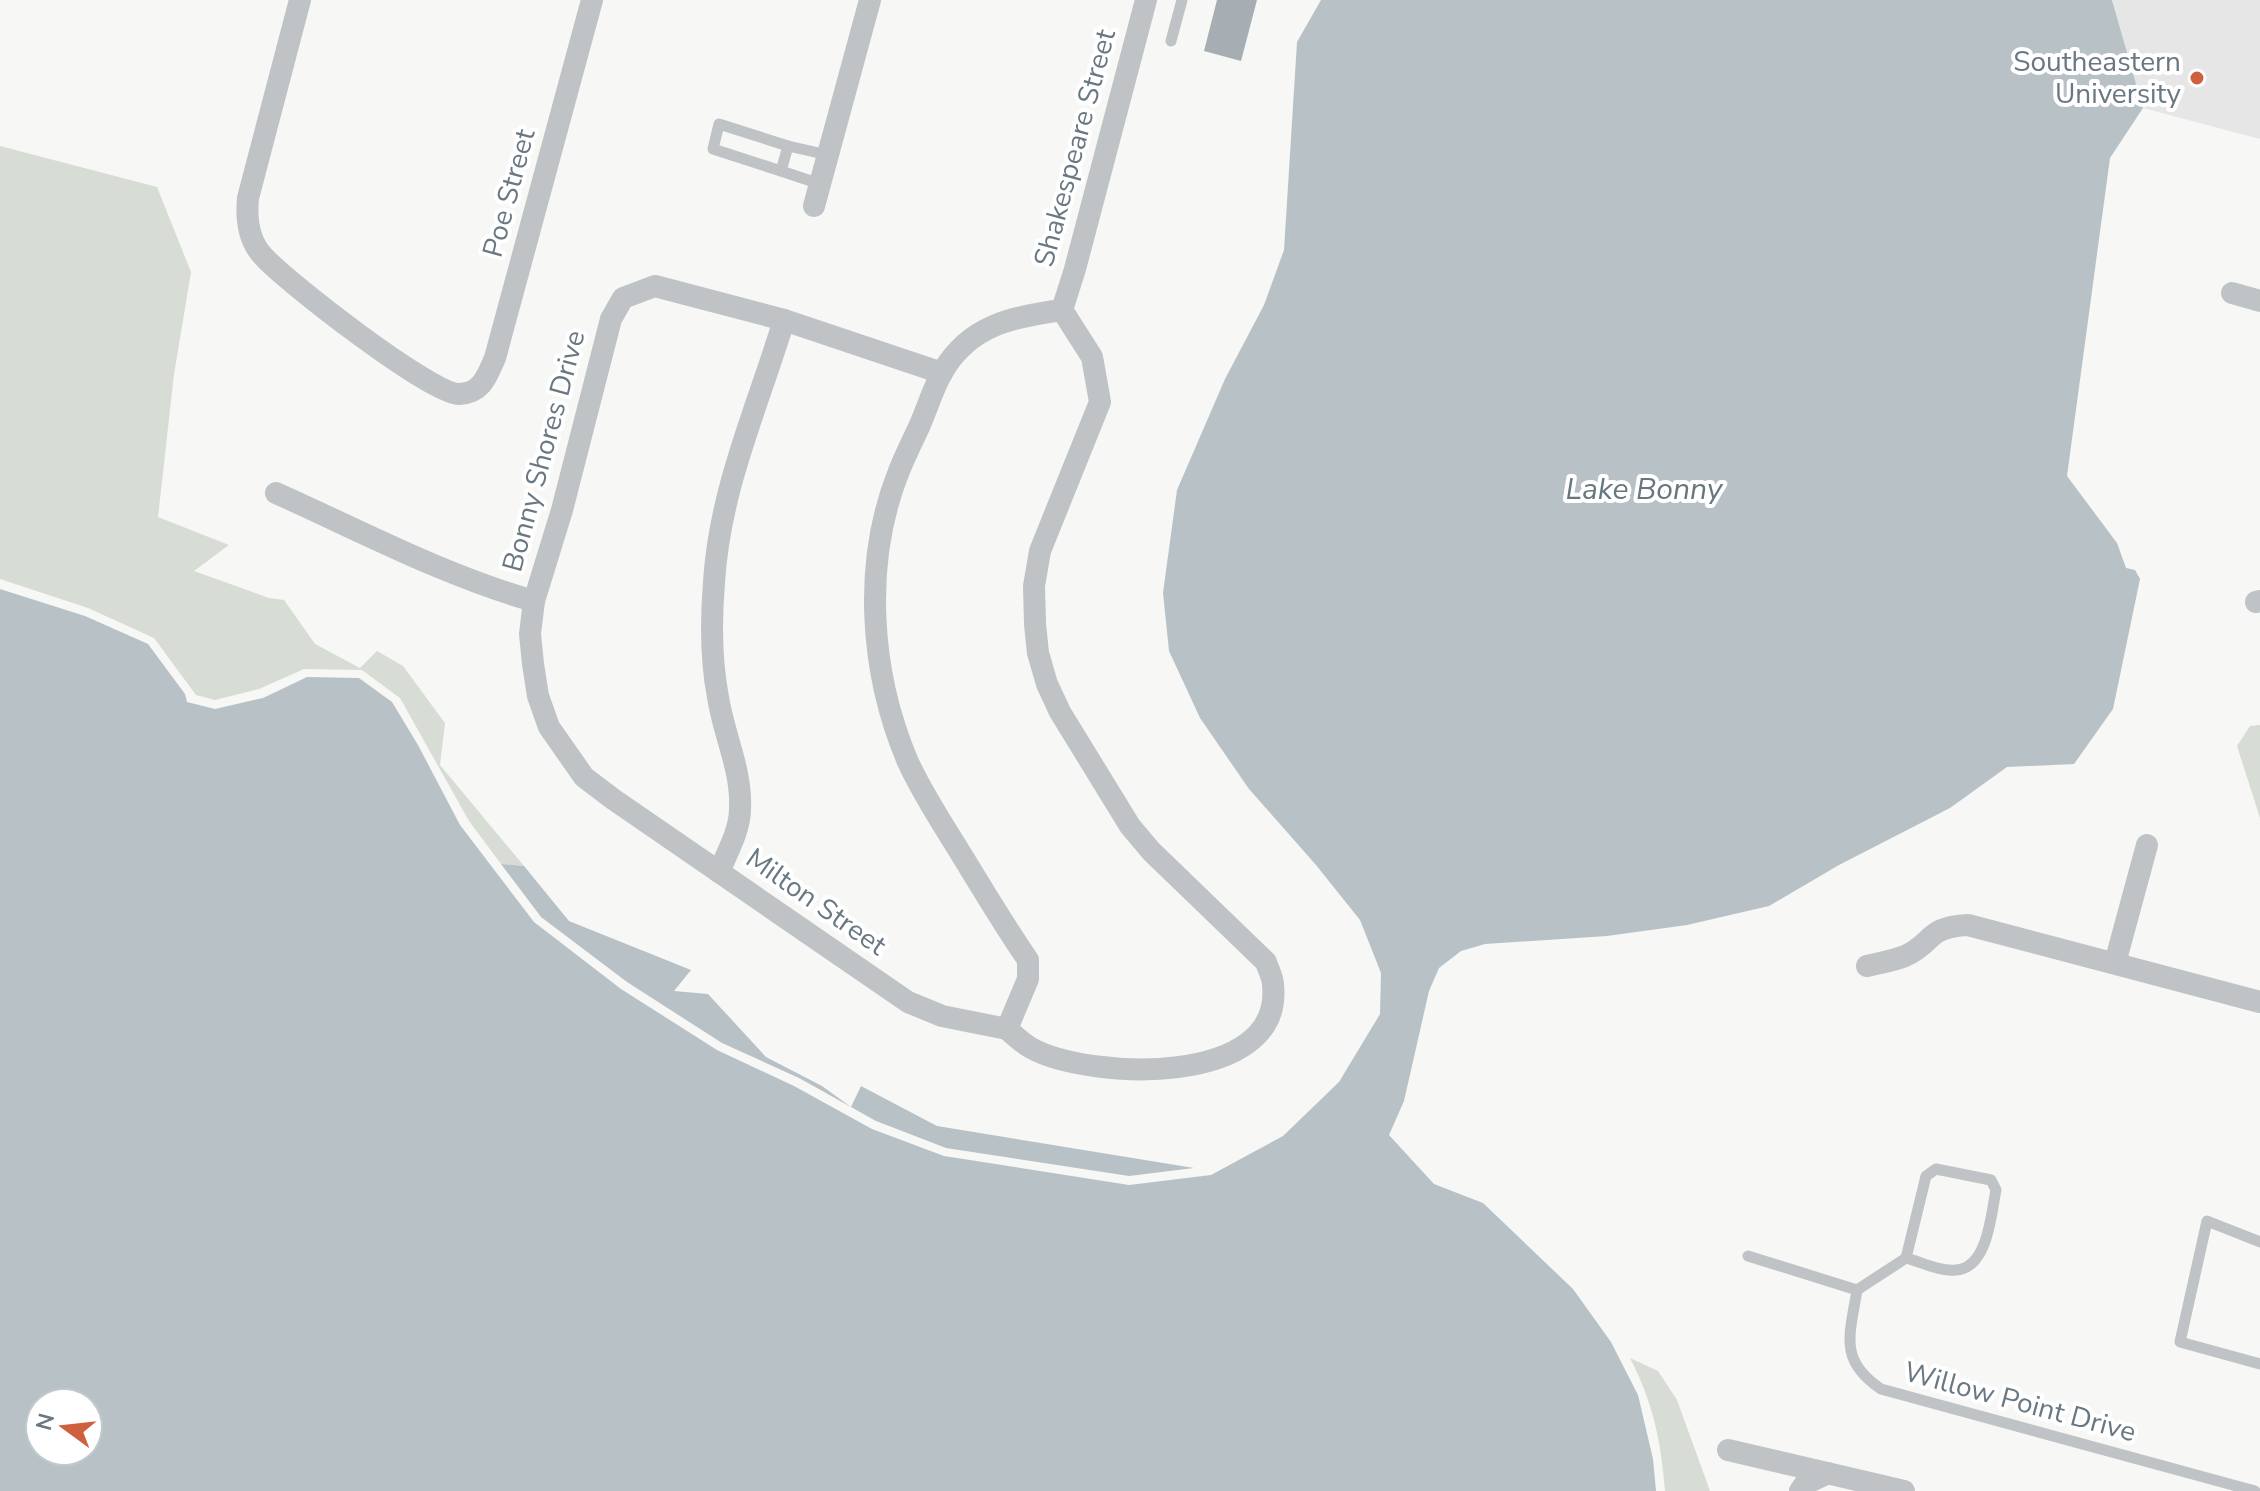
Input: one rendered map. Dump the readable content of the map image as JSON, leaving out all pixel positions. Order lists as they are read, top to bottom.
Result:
{
  "streets": {
    "street": [
      "Shakespeare Street",
      "Poe Street",
      "Bonny Shores Drive",
      "Milton Street"
    ],
    "lane": ["Willow Point Drive"]
  },
  "crossings": [
    ["Shakespeare Street", "Bonny Shores Drive"],
    ["Shakespeare Street", "Milton Street"],
    ["Bonny Shores Drive", "Milton Street"]
  ],
  "water": ["Lake Bonny"],
  "places": ["Southeastern University"],
  "north": "left"
}
